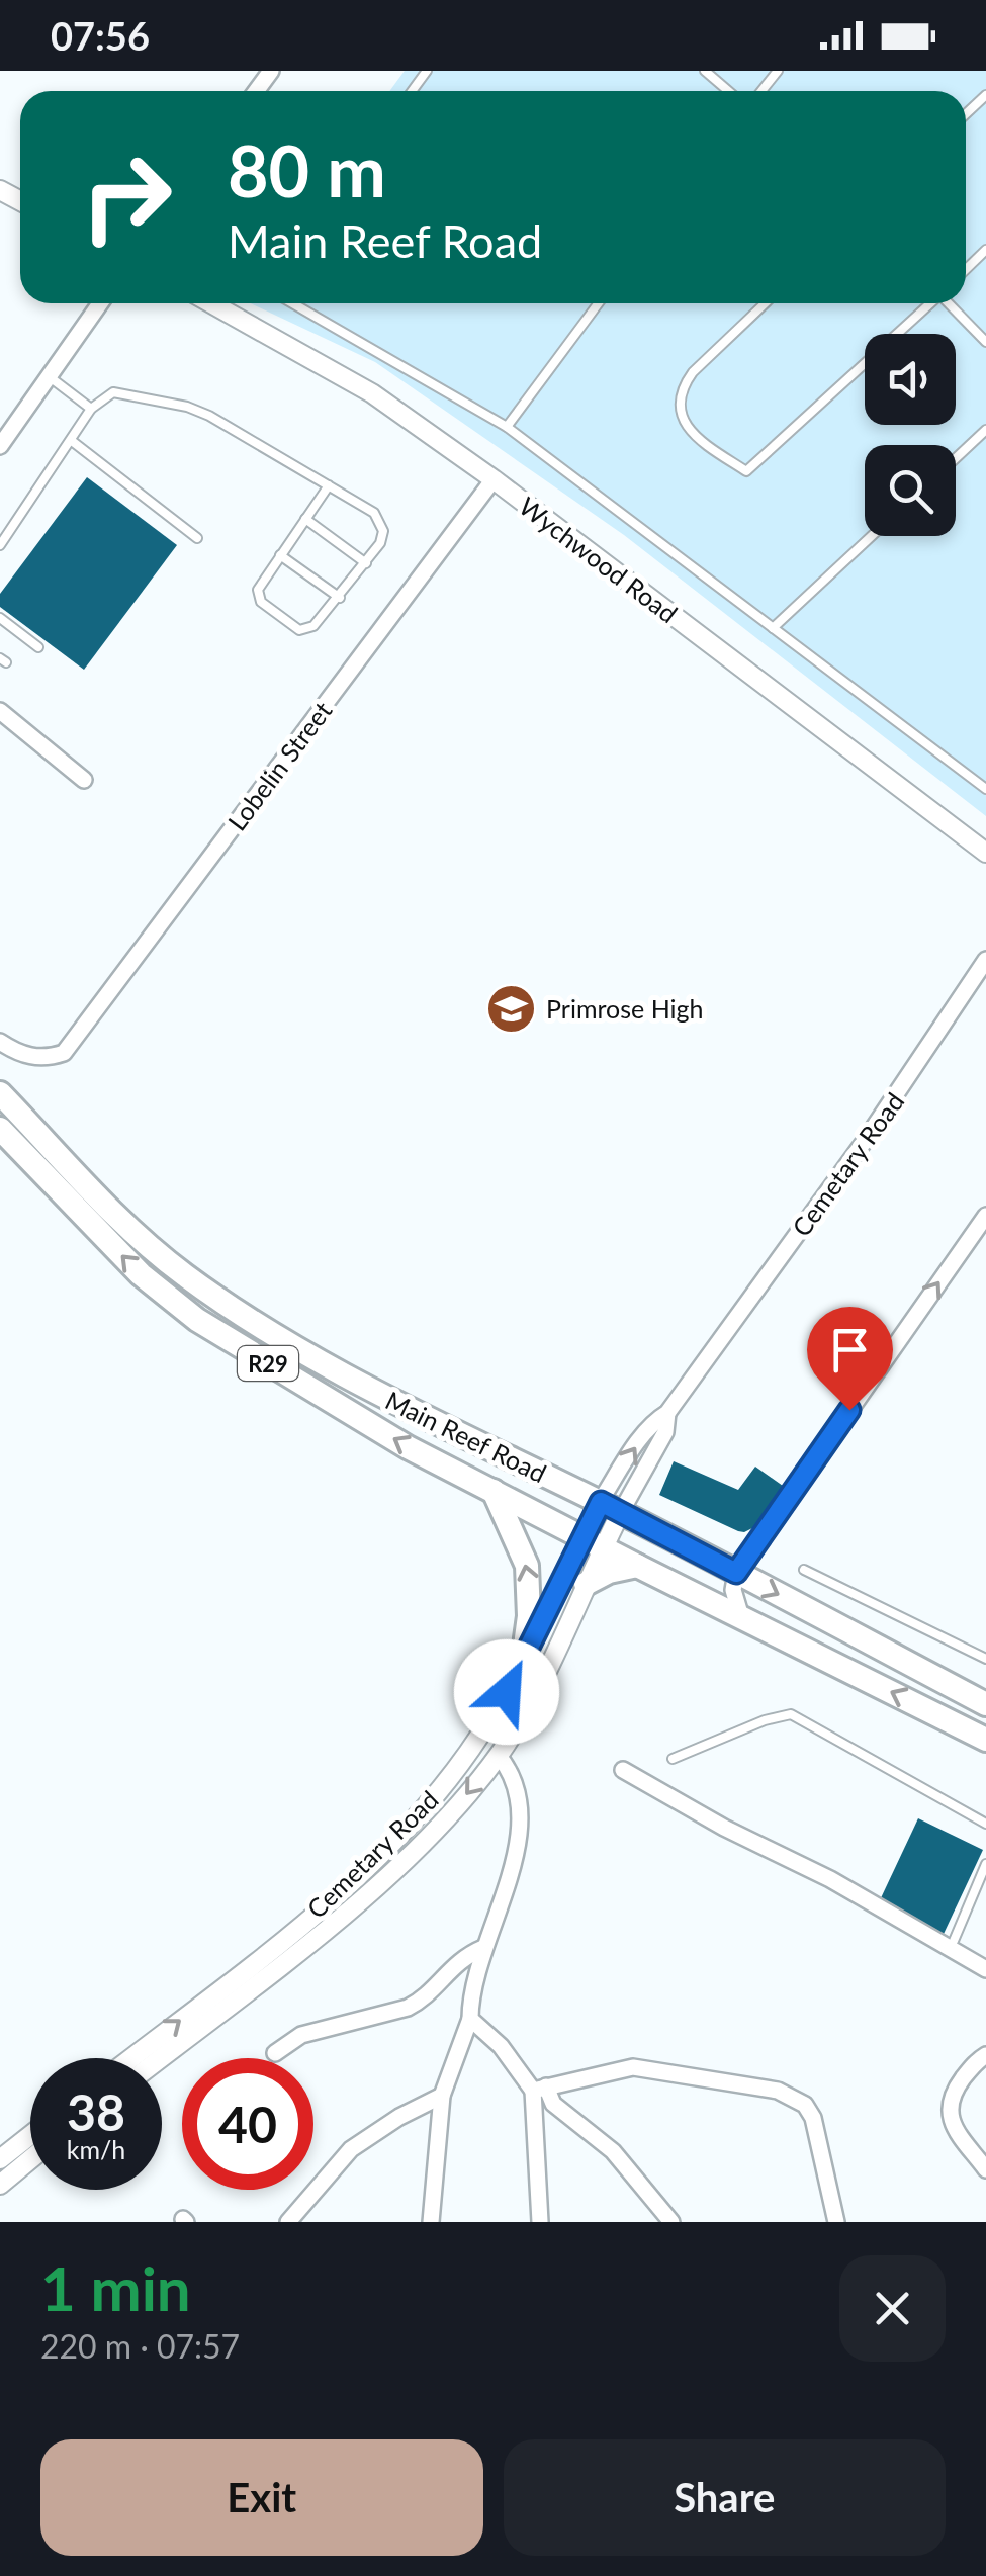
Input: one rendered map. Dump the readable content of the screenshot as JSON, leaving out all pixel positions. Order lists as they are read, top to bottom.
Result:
{
  "streets": {
    "main road": ["R29", "Main Reef Road"],
    "street": ["Wychwood Road", "Lobelin Street", "Cemetary Road"]
  },
  "crossings": [
    ["Wychwood Road", "Lobelin Street"],
    ["Cemetary Road", "Main Reef Road"]
  ],
  "places": {
    "school or university": ["Primrose High"]
  },
  "page": {
    "status": "07:56",
    "turn": ["80 m", "Main Reef Road"],
    "speed": "38 km/h",
    "limit": "40",
    "heading": ["1 min", "220 m · 07:57"],
    "buttons": ["Exit", "Share"]
  }
}
